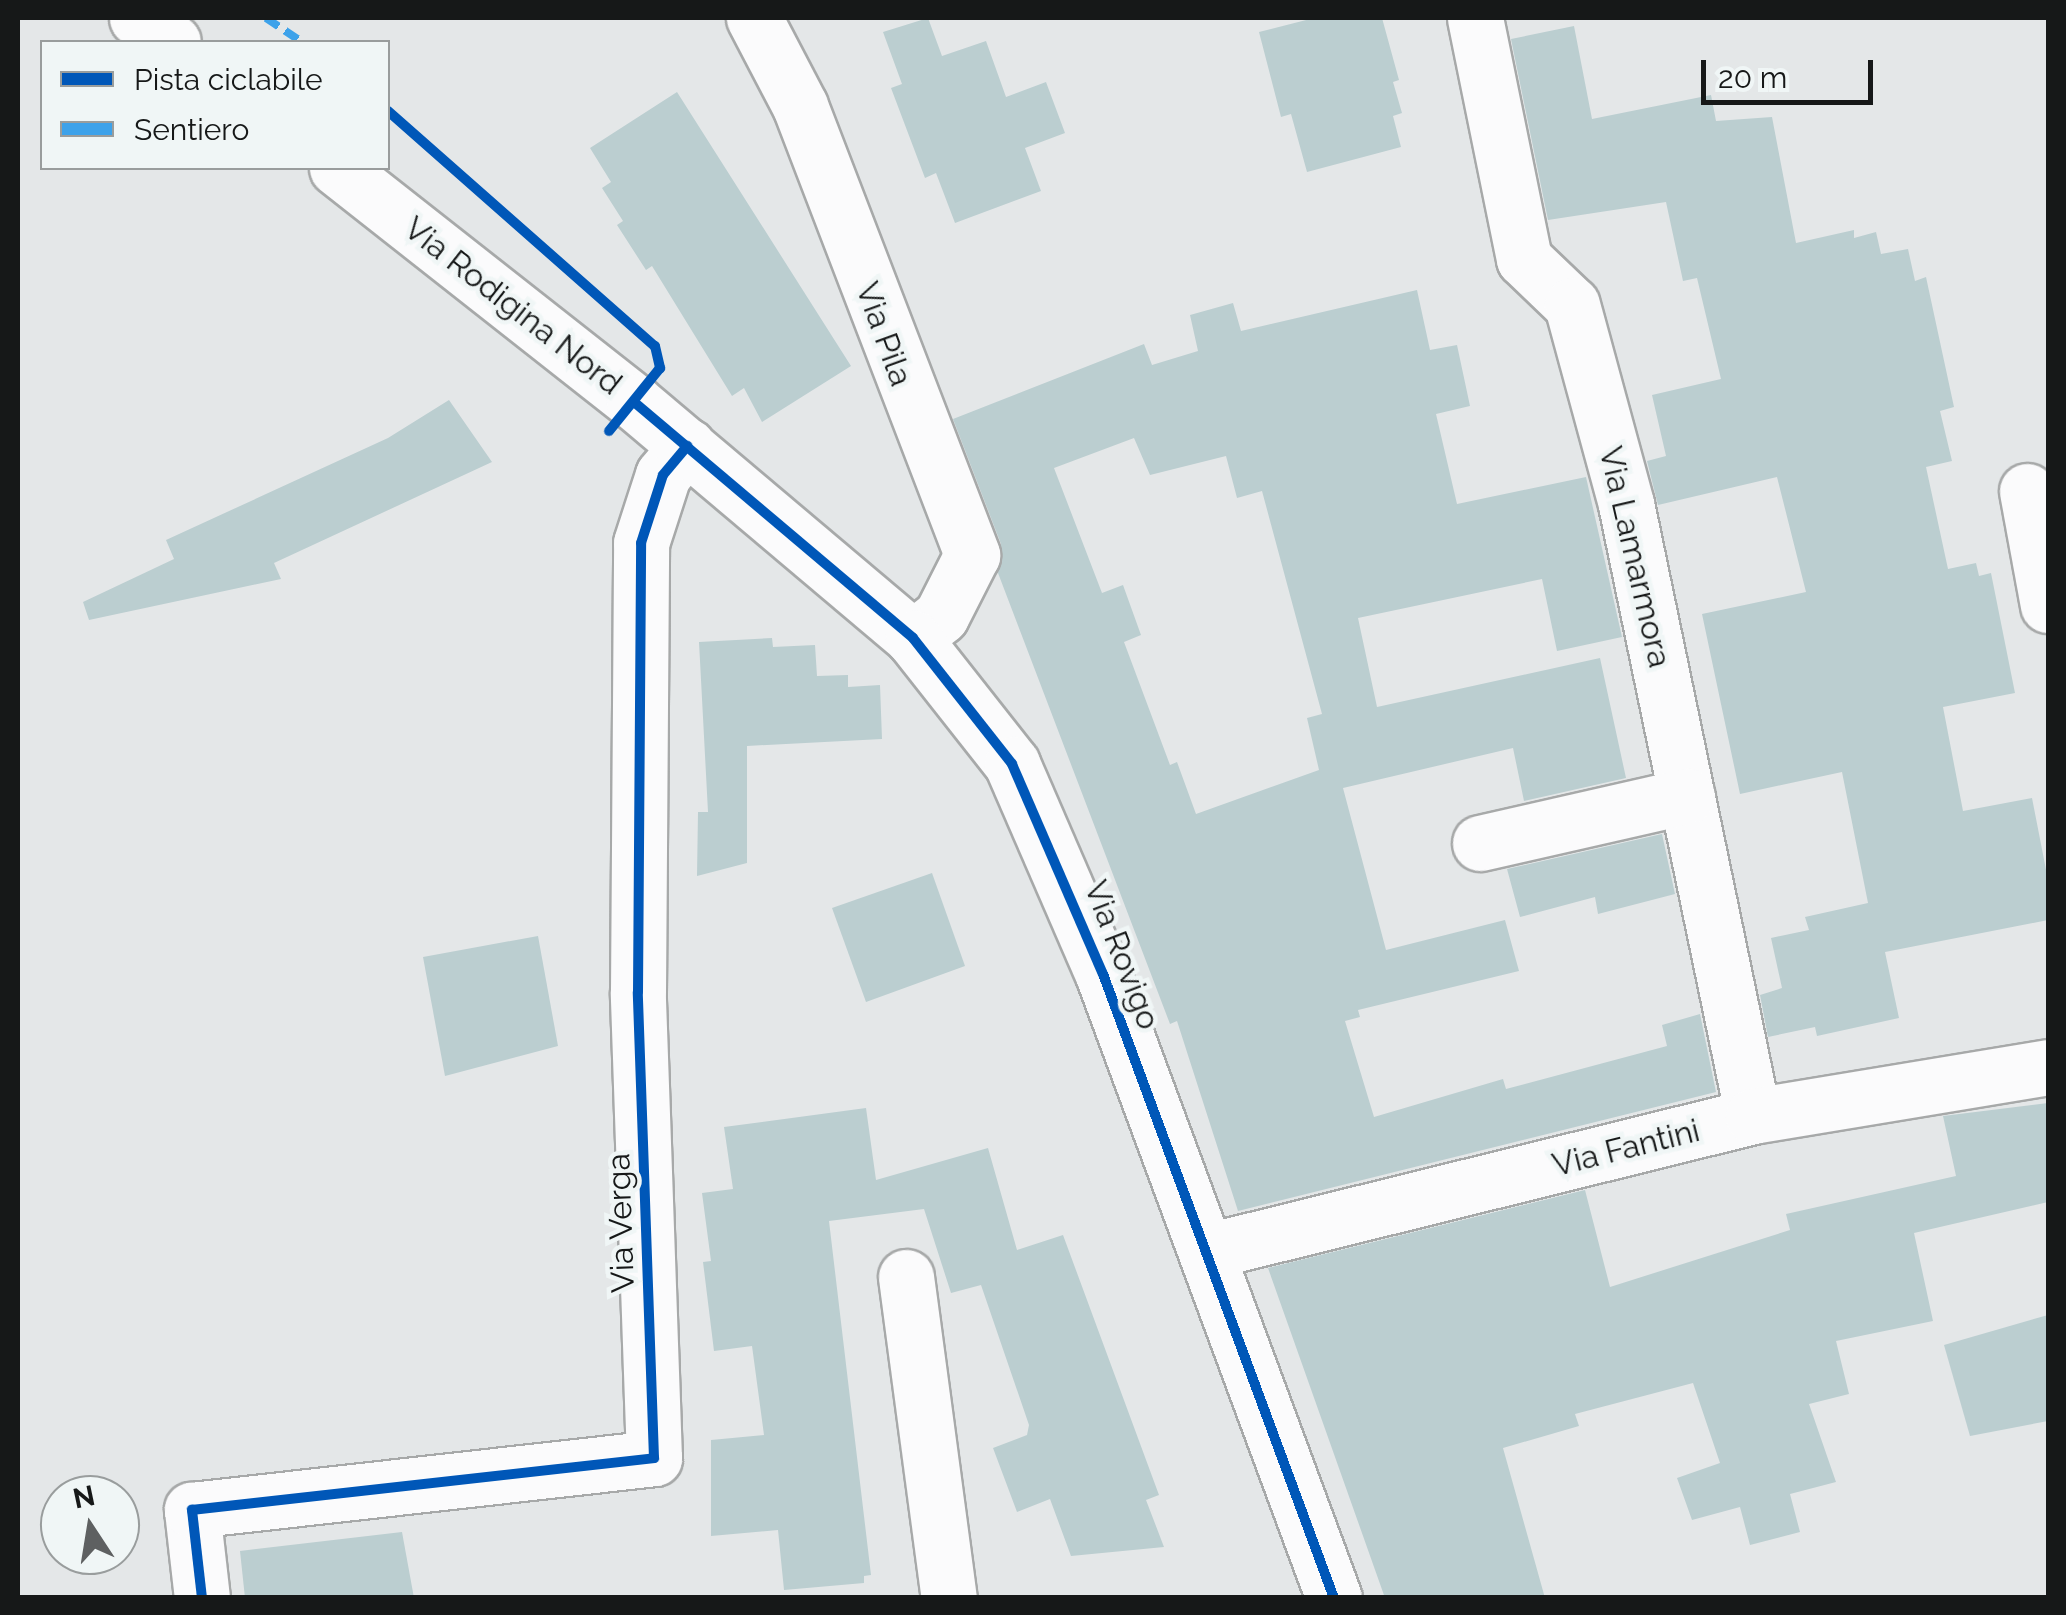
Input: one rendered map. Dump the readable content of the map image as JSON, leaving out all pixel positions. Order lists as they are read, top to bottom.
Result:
{
  "streets": {
    "street": [
      "Via Rodigina Nord",
      "Via Pila",
      "Via Lamarmora",
      "Via Rovigo",
      "Via Fantini",
      "Via Verga"
    ]
  },
  "crossings": [
    ["Via Rodigina Nord", "Via Rovigo"],
    ["Via Rodigina Nord", "Via Verga"],
    ["Via Pila", "Via Rovigo"],
    ["Via Lamarmora", "Via Fantini"],
    ["Via Rovigo", "Via Fantini"],
    ["Via Rovigo", "Via Verga"]
  ],
  "legend": ["Pista ciclabile", "Sentiero"],
  "scale_bar": "20 m",
  "north": "top"
}
